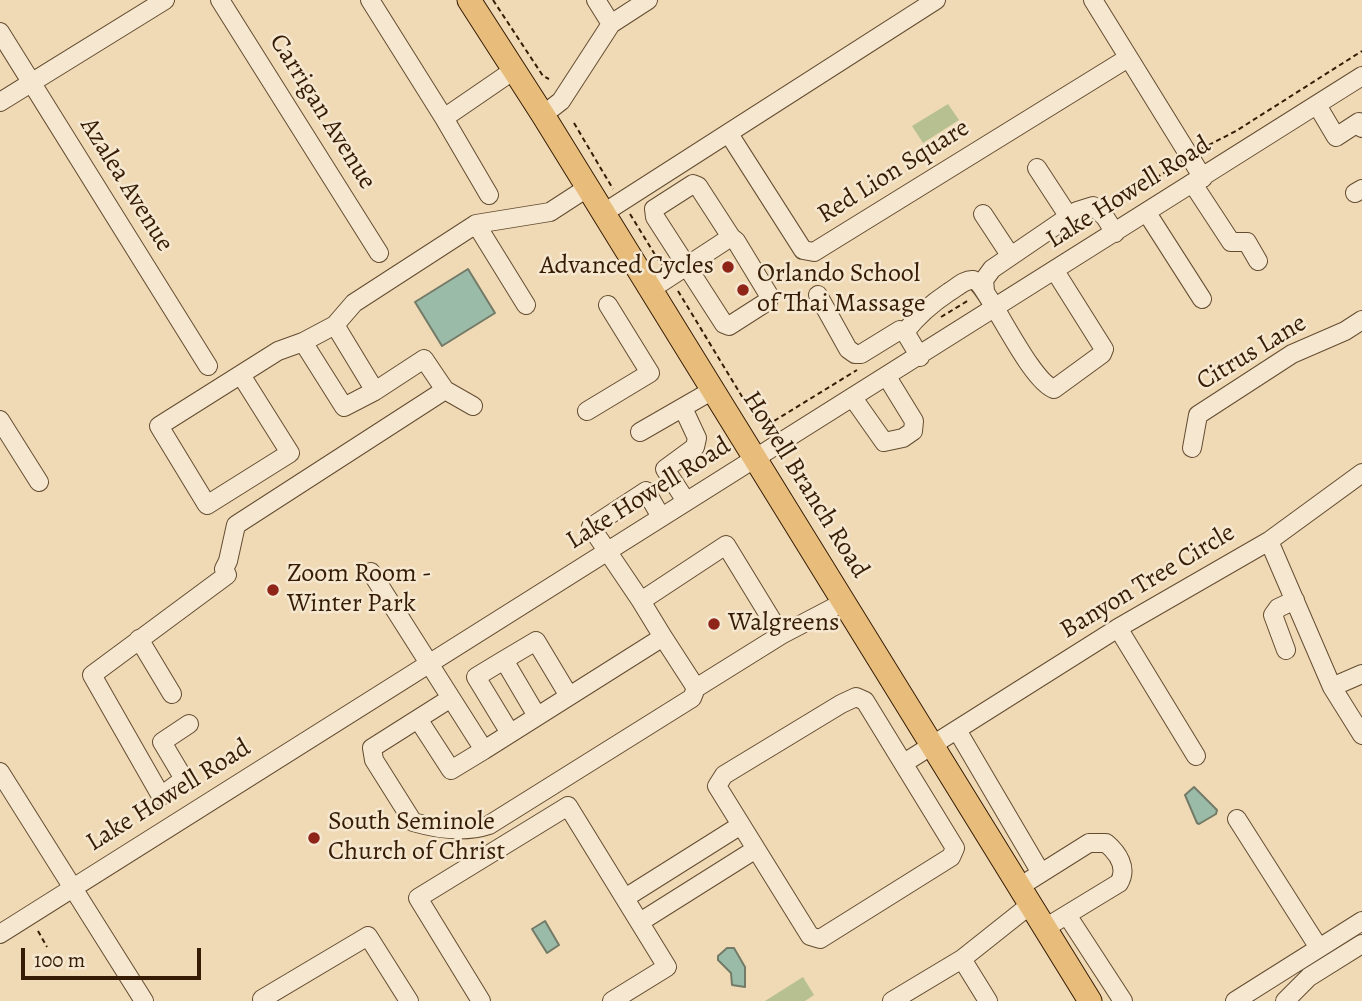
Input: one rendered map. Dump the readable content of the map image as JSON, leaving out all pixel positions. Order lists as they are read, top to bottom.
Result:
{
  "streets": {
    "main road": ["Howell Branch Road"],
    "street": [
      "Carrigan Avenue",
      "Red Lion Square",
      "Azalea Avenue",
      "Lake Howell Road",
      "Citrus Lane",
      "Banyon Tree Circle"
    ]
  },
  "crossings": [
    ["Lake Howell Road", "Howell Branch Road"],
    ["Howell Branch Road", "Banyon Tree Circle"]
  ],
  "places": [
    "Advanced Cycles",
    "Orlando School of Thai Massage",
    "Zoom Room - Winter Park",
    "Walgreens",
    "South Seminole Church of Christ"
  ],
  "scale_bar": "100 m"
}
